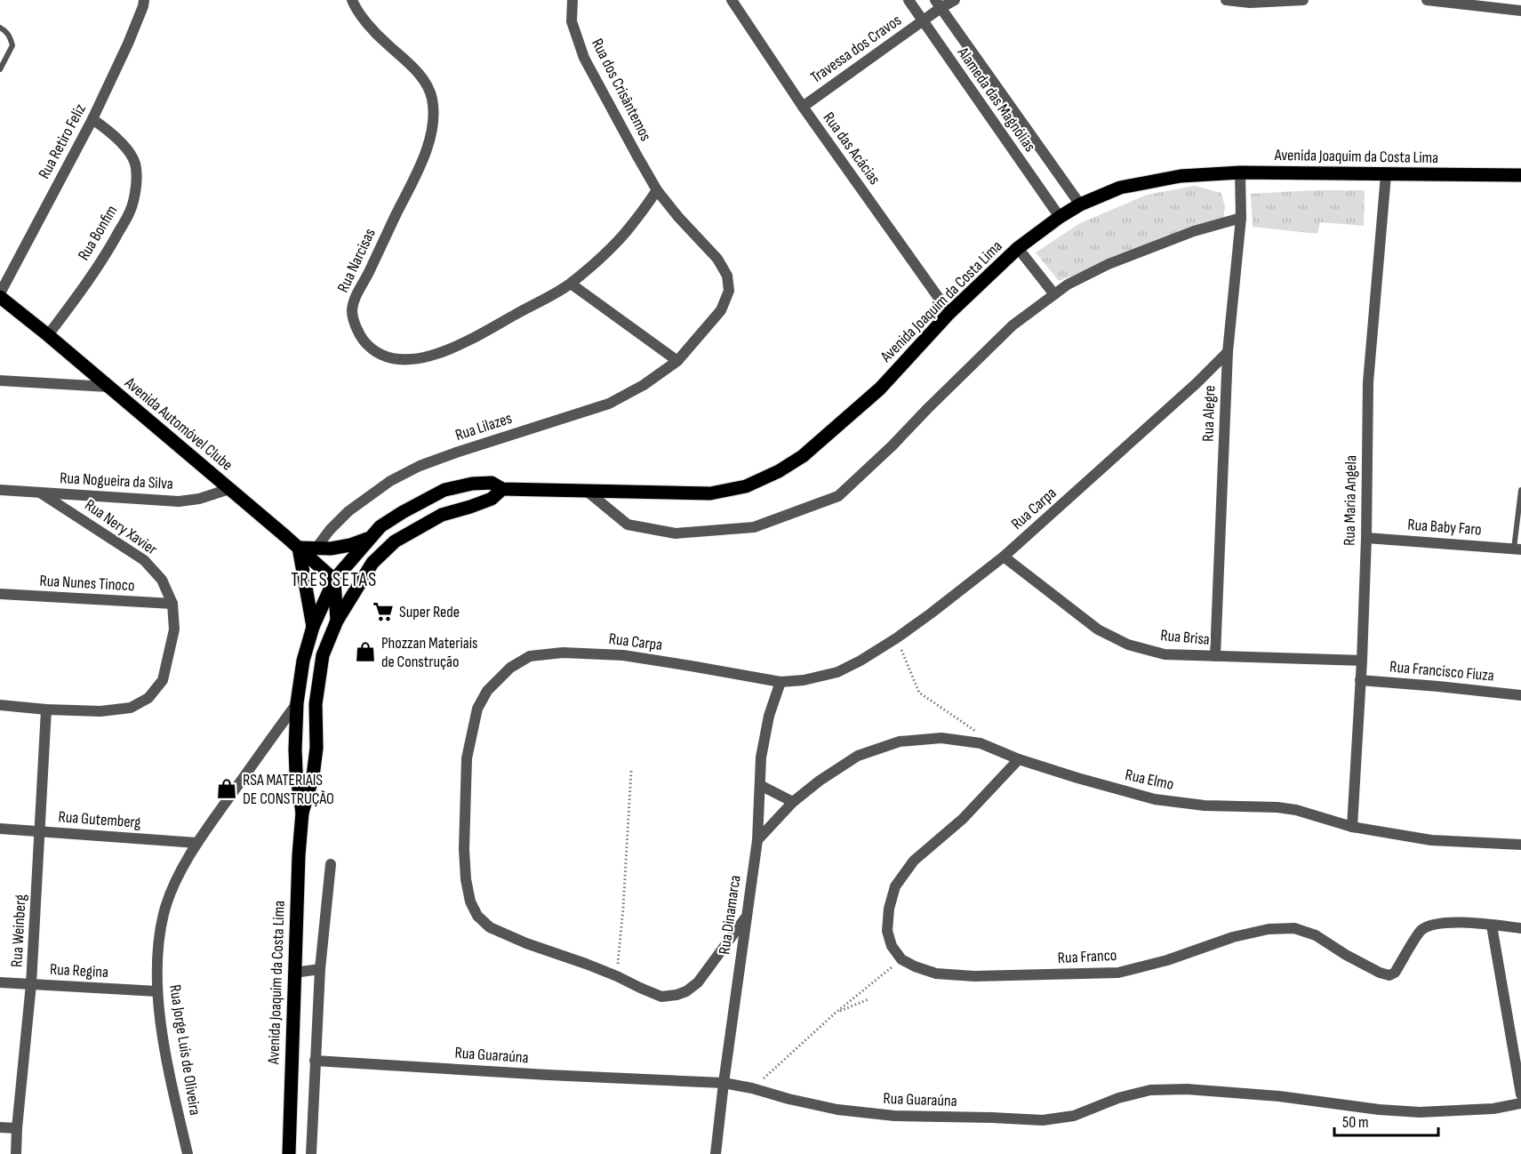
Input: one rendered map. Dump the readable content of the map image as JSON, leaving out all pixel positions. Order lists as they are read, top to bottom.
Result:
{
  "streets": {
    "main road": ["Avenida Joaquim da Costa Lima", "Avenida Automóvel Clube"],
    "street": [
      "Travessa dos Cravos",
      "Rua dos Crisântemos",
      "Alameda das Magnólias",
      "Rua Retiro Feliz",
      "Rua das Acácias",
      "Rua Bonfim",
      "Rua Narcisas",
      "Rua Alegre",
      "Rua Lilazes",
      "Rua Nogueira da Silva",
      "Rua Maria Angela",
      "Rua Carpa",
      "Rua Nery Xavier",
      "Rua Baby Faro",
      "Rua Nunes Tinoco",
      "Rua Brisa",
      "Rua Francisco Fiuza",
      "Rua Elmo",
      "Rua Gutemberg",
      "Rua Dinamarca",
      "Rua Weinberg",
      "Rua Franco",
      "Rua Regina",
      "Rua Jorge Luis de Oliveira",
      "Rua Guaraúna"
    ]
  },
  "crossings": [
    ["Travessa dos Cravos", "Alameda das Magnólias"],
    ["Travessa dos Cravos", "Rua das Acácias"],
    ["Rua dos Crisântemos", "Rua Narcisas"],
    ["Rua dos Crisântemos", "Rua Lilazes"],
    ["Alameda das Magnólias", "Avenida Joaquim da Costa Lima"],
    ["Rua Retiro Feliz", "Rua Bonfim"],
    ["Rua Retiro Feliz", "Avenida Automóvel Clube"],
    ["Rua das Acácias", "Avenida Joaquim da Costa Lima"],
    ["Avenida Joaquim da Costa Lima", "Rua Alegre"],
    ["Avenida Joaquim da Costa Lima", "Avenida Automóvel Clube"],
    ["Avenida Joaquim da Costa Lima", "Rua Maria Angela"],
    ["Avenida Joaquim da Costa Lima", "Rua Jorge Luis de Oliveira"],
    ["Rua Bonfim", "Avenida Automóvel Clube"],
    ["Rua Narcisas", "Rua Lilazes"],
    ["Rua Alegre", "Rua Carpa"],
    ["Rua Alegre", "Rua Brisa"],
    ["Avenida Automóvel Clube", "Rua Nogueira da Silva"],
    ["Rua Nogueira da Silva", "Rua Nery Xavier"],
    ["Rua Maria Angela", "Rua Baby Faro"],
    ["Rua Maria Angela", "Rua Brisa"],
    ["Rua Maria Angela", "Rua Francisco Fiuza"],
    ["Rua Maria Angela", "Rua Elmo"],
    ["Rua Carpa", "Rua Brisa"],
    ["Rua Carpa", "Rua Dinamarca"],
    ["Rua Nery Xavier", "Rua Nunes Tinoco"],
    ["Rua Nery Xavier", "Rua Weinberg"],
    ["Rua Elmo", "Rua Dinamarca"],
    ["Rua Gutemberg", "Rua Weinberg"],
    ["Rua Gutemberg", "Rua Jorge Luis de Oliveira"],
    ["Rua Dinamarca", "Rua Guaraúna"],
    ["Rua Weinberg", "Rua Regina"],
    ["Rua Regina", "Rua Jorge Luis de Oliveira"]
  ],
  "districts": ["TRES SETAS"],
  "places": {
    "supermarket": ["Super Rede"],
    "shop": ["Phozzan Materiais de Construção", "RSA MATERIAIS DE CONSTRUÇÃO"]
  },
  "scale_bar": "50 m"
}
